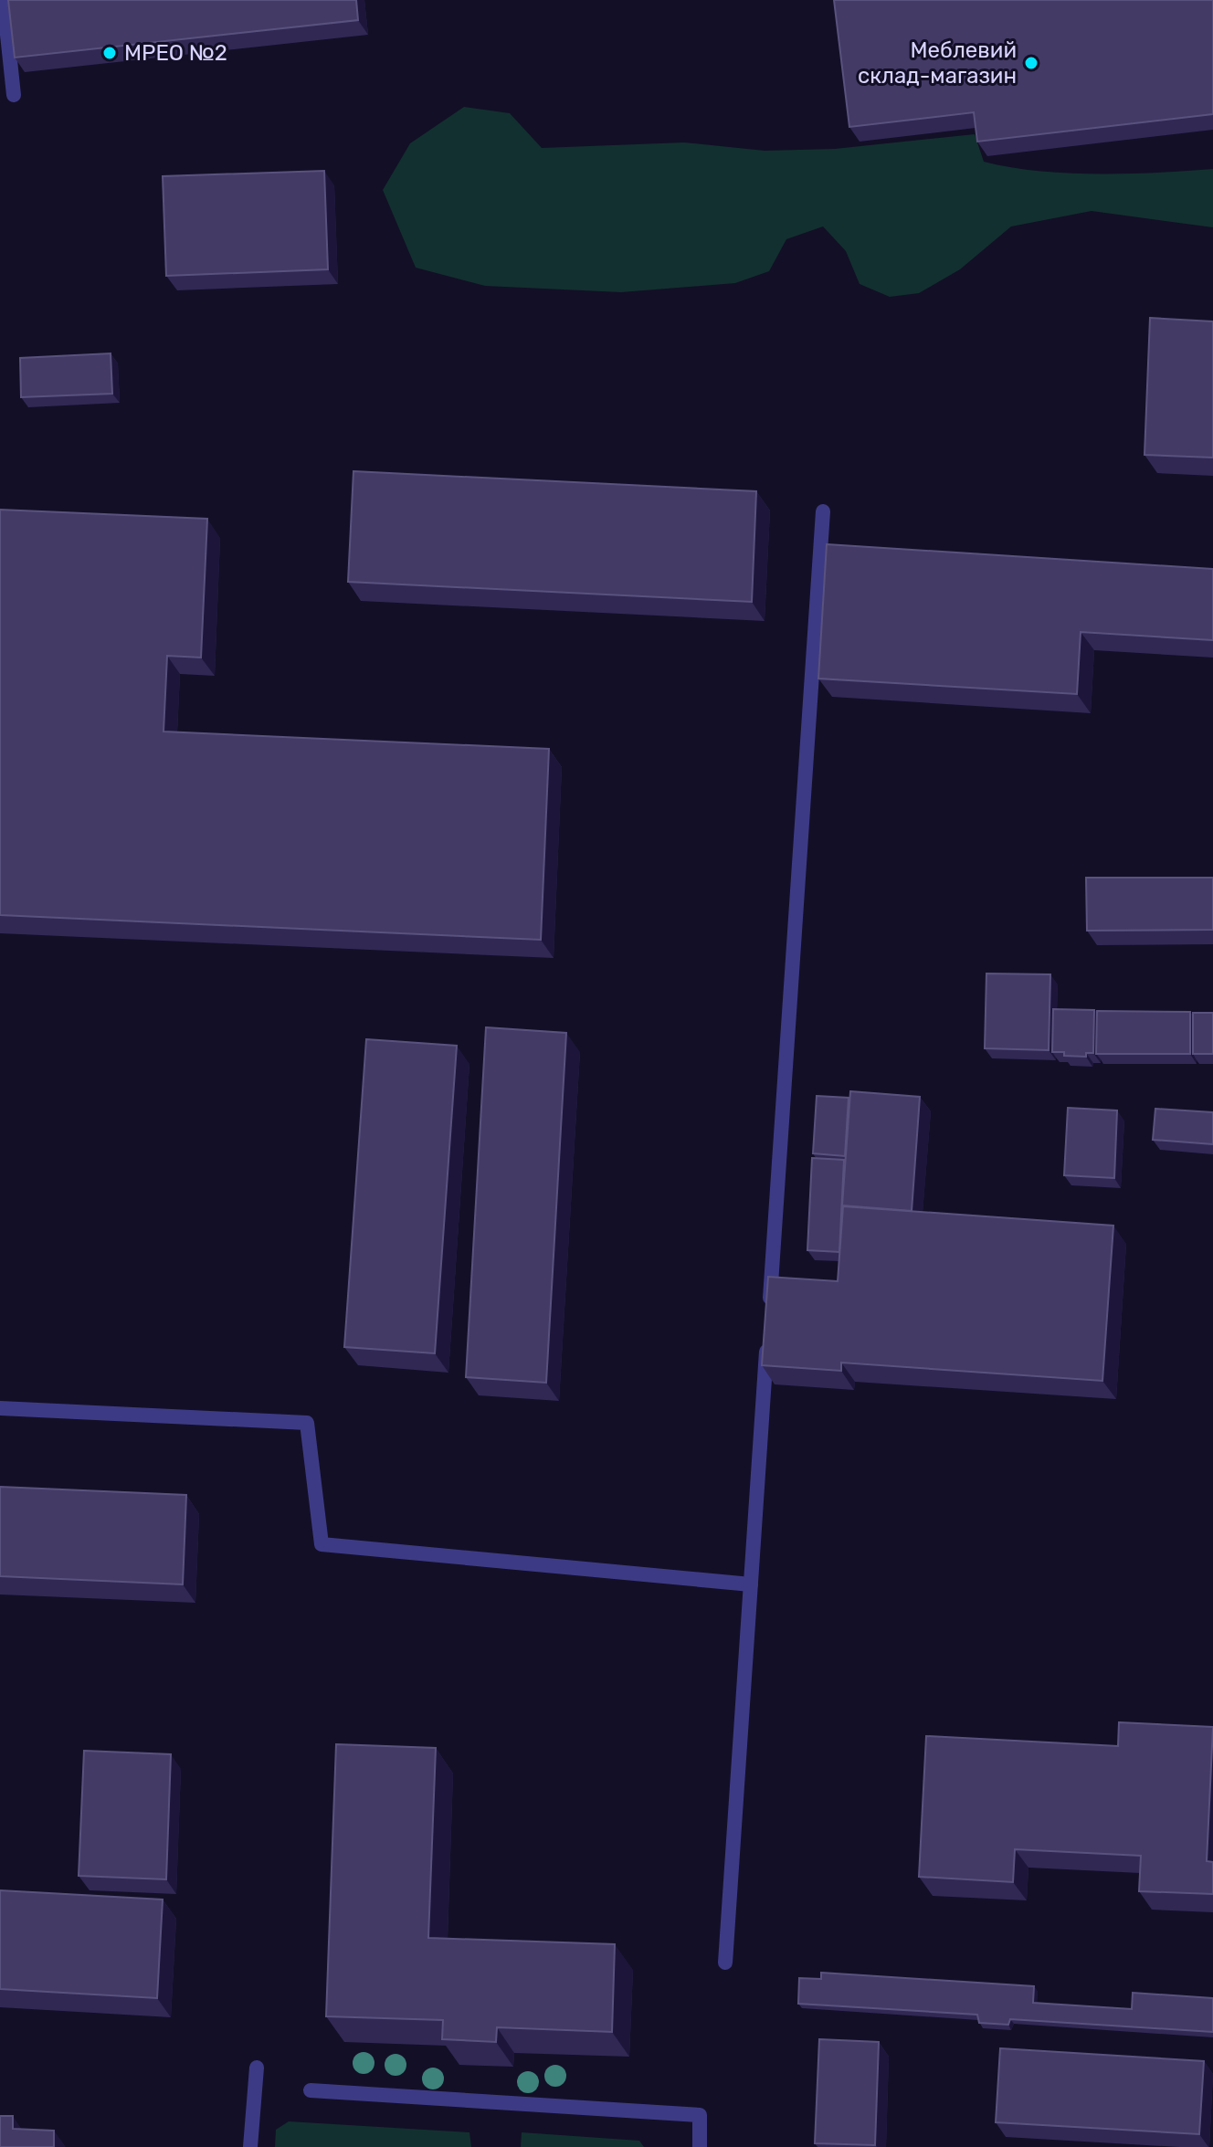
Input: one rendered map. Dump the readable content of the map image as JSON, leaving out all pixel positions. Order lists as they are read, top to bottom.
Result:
{
  "places": ["МРЕО №2", "Меблевий склад-магазин"]
}
